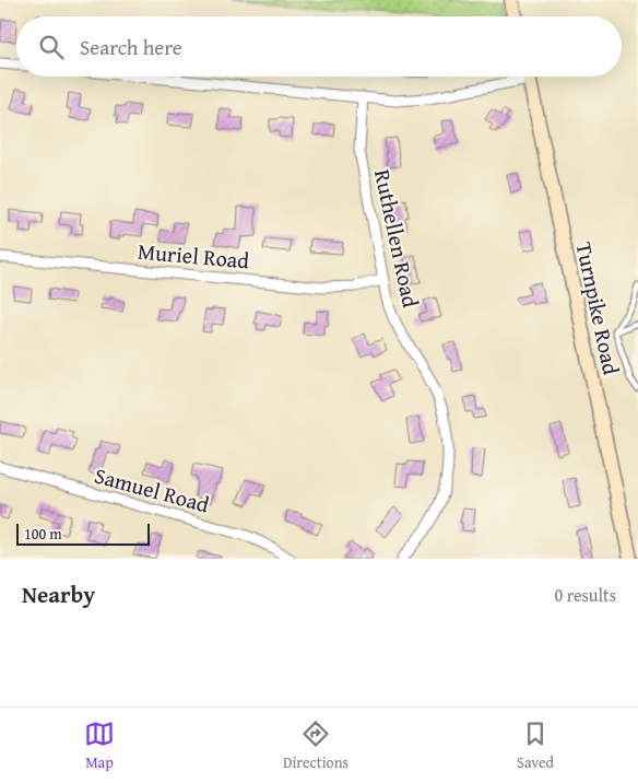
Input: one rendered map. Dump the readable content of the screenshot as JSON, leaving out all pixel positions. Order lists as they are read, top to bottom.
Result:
{
  "streets": {
    "main road": ["Turnpike Road"],
    "street": ["Ruthellen Road", "Muriel Road", "Samuel Road"]
  },
  "crossings": [
    ["Ruthellen Road", "Muriel Road"]
  ],
  "scale_bar": "100 m",
  "page": {
    "search": "Search here",
    "scale": "100 m",
    "heading": ["Nearby", "0 results"],
    "nav": ["Map", "Directions", "Saved"]
  }
}
